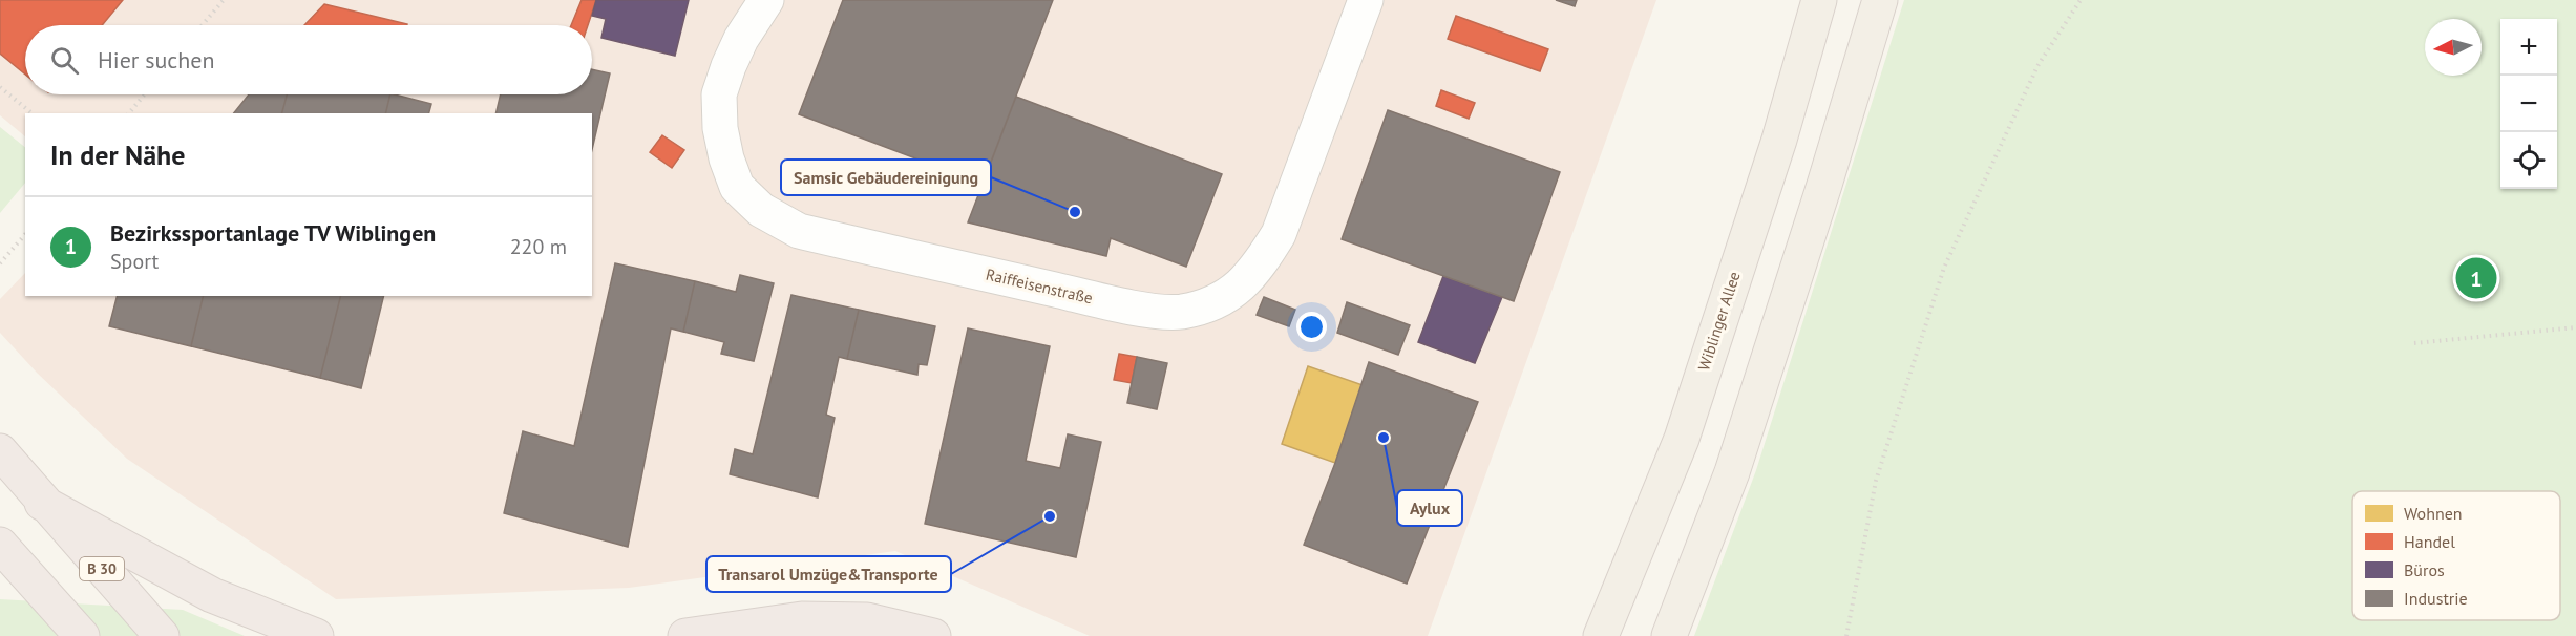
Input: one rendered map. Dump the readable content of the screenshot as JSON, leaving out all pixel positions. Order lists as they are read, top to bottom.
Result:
{
  "streets": {
    "highway": ["B 30"],
    "main road": ["Wiblinger Allee"],
    "street": ["Raiffeisenstraße"]
  },
  "places": ["Samsic Gebäudereinigung", "Aylux", "Transarol Umzüge&Transporte"],
  "legend": [
    "Wohnen",
    "Handel",
    "Büros",
    "Industrie"
  ],
  "north": "left",
  "page": {
    "map_buttons": ["+", "−"],
    "search": "Hier suchen",
    "heading": "In der Nähe",
    "list": [
      {
        "mark": "1",
        "name": "Bezirkssportanlage TV Wiblingen",
        "note": "Sport",
        "value": "220 m"
      }
    ],
    "pins": "1"
  }
}
